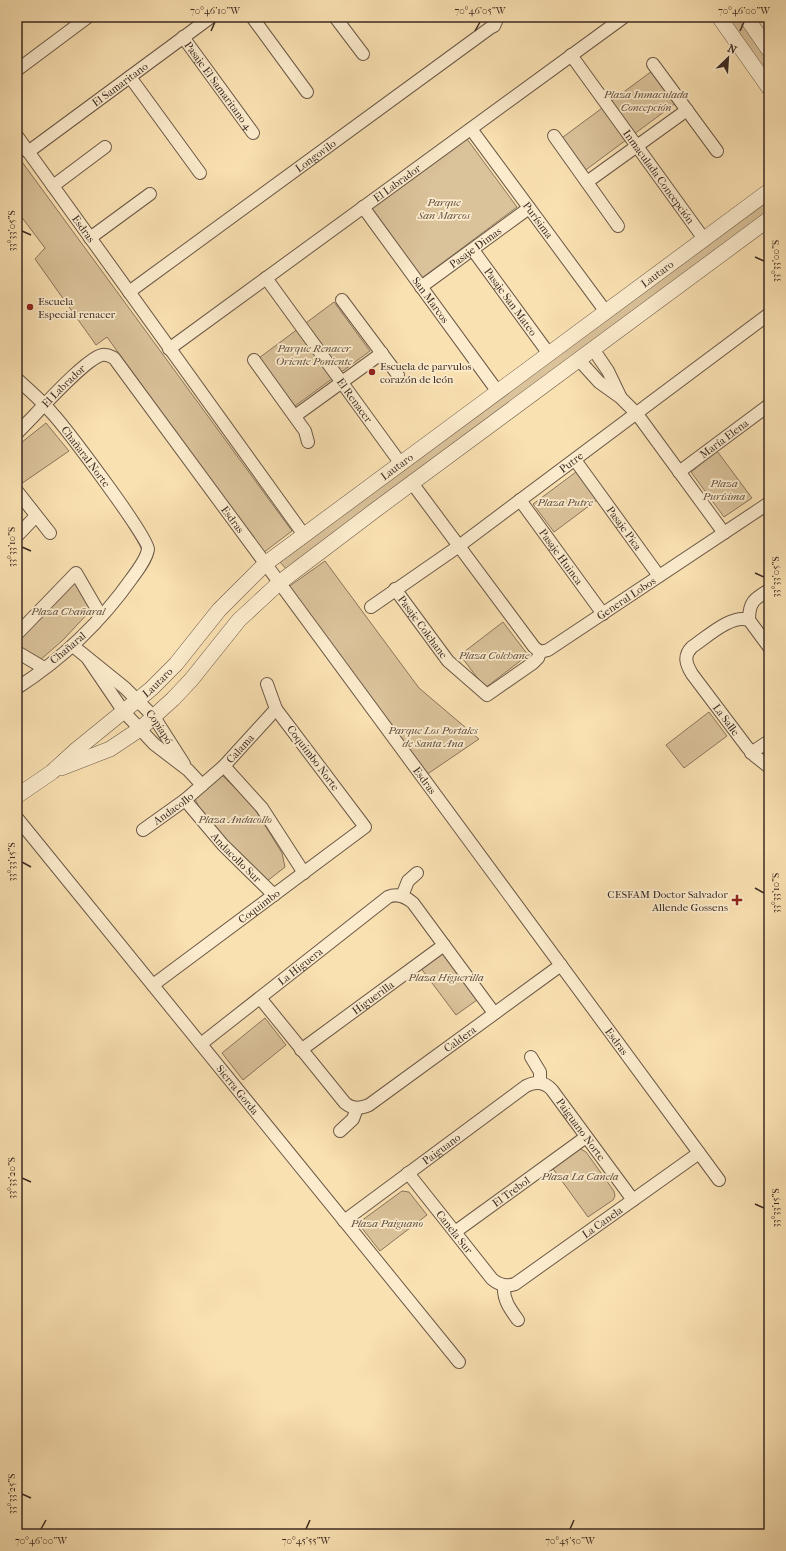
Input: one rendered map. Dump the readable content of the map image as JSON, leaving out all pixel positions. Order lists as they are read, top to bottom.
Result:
{
  "streets": {
    "street": [
      "El Samaritano",
      "Pasaje El Samaritano 4",
      "Longovilo",
      "Inmaculada Concepción",
      "El Labrador",
      "Purísima",
      "Esdras",
      "Pasaje Dimas",
      "Lautaro",
      "San Marcos",
      "Pasaje San Mateo",
      "El Renacer",
      "María Elena",
      "Chañaral Norte",
      "Putre",
      "Pasaje Pica",
      "Pasaje Huinca",
      "General Lobos",
      "Pasaje Colchane",
      "Chañaral",
      "La Salle",
      "Copiapó",
      "Calama",
      "Coquimbo Norte",
      "Andacollo",
      "Andacollo Sur",
      "Coquimbo",
      "La Higuera",
      "Higuerilla",
      "Caldera",
      "Sierra Gorda",
      "Paiguano Norte",
      "Paiguano",
      "El Trebol",
      "La Canela",
      "Canela Sur"
    ]
  },
  "crossings": [
    ["El Samaritano", "Pasaje El Samaritano 4"],
    ["El Samaritano", "Esdras"],
    ["Longovilo", "Esdras"],
    ["Inmaculada Concepción", "El Labrador"],
    ["Inmaculada Concepción", "Lautaro"],
    ["El Labrador", "Purísima"],
    ["El Labrador", "Esdras"],
    ["El Labrador", "San Marcos"],
    ["El Labrador", "El Renacer"],
    ["El Labrador", "Chañaral Norte"],
    ["Purísima", "Pasaje Dimas"],
    ["Purísima", "Lautaro"],
    ["Esdras", "Lautaro"],
    ["Esdras", "Caldera"],
    ["Esdras", "La Canela"],
    ["Pasaje Dimas", "San Marcos"],
    ["Pasaje Dimas", "Pasaje San Mateo"],
    ["Lautaro", "San Marcos"],
    ["Lautaro", "Pasaje San Mateo"],
    ["Lautaro", "El Renacer"],
    ["Lautaro", "Copiapó"],
    ["Chañaral Norte", "Chañaral"],
    ["Putre", "Pasaje Pica"],
    ["Putre", "Pasaje Huinca"],
    ["Putre", "Pasaje Colchane"],
    ["Pasaje Pica", "General Lobos"],
    ["Pasaje Huinca", "General Lobos"],
    ["General Lobos", "Pasaje Colchane"],
    ["Chañaral", "Copiapó"],
    ["Copiapó", "Calama"],
    ["Copiapó", "Andacollo"],
    ["Calama", "Coquimbo Norte"],
    ["Calama", "Andacollo"],
    ["Coquimbo Norte", "Coquimbo"],
    ["Andacollo", "Andacollo Sur"],
    ["Andacollo Sur", "Coquimbo"],
    ["Coquimbo", "Sierra Gorda"],
    ["La Higuera", "Sierra Gorda"],
    ["Sierra Gorda", "Paiguano"],
    ["Paiguano Norte", "Paiguano"],
    ["Paiguano Norte", "El Trebol"],
    ["Paiguano Norte", "La Canela"],
    ["Paiguano", "Canela Sur"],
    ["El Trebol", "Canela Sur"],
    ["La Canela", "Canela Sur"]
  ],
  "parks": [
    "Plaza Inmaculada Concepción",
    "Parque San Marcos",
    "Parque Renacer Oriente Poniente",
    "Plaza Purísima",
    "Plaza Putre",
    "Plaza Chañaral",
    "Plaza Colchane",
    "Parque Los Portales de Santa Ana",
    "Plaza Andacollo",
    "Plaza Higuerilla",
    "Plaza La Canela",
    "Plaza Paiguano"
  ],
  "places": {
    "other": ["Escuela Especial renacer", "Escuela de parvulos corazón de león"],
    "health": ["CESFAM Doctor Salvador Allende Gossens"]
  },
  "north": "top right",
  "coordinates": [
    "70°46'10\"W",
    "70°46'05\"W",
    "70°46'00\"W",
    "33°33'05\"S",
    "33°33'00\"S",
    "33°33'10\"S",
    "33°33'15\"S",
    "33°33'20\"S",
    "33°33'25\"S",
    "70°45'55\"W",
    "70°45'50\"W"
  ]
}
